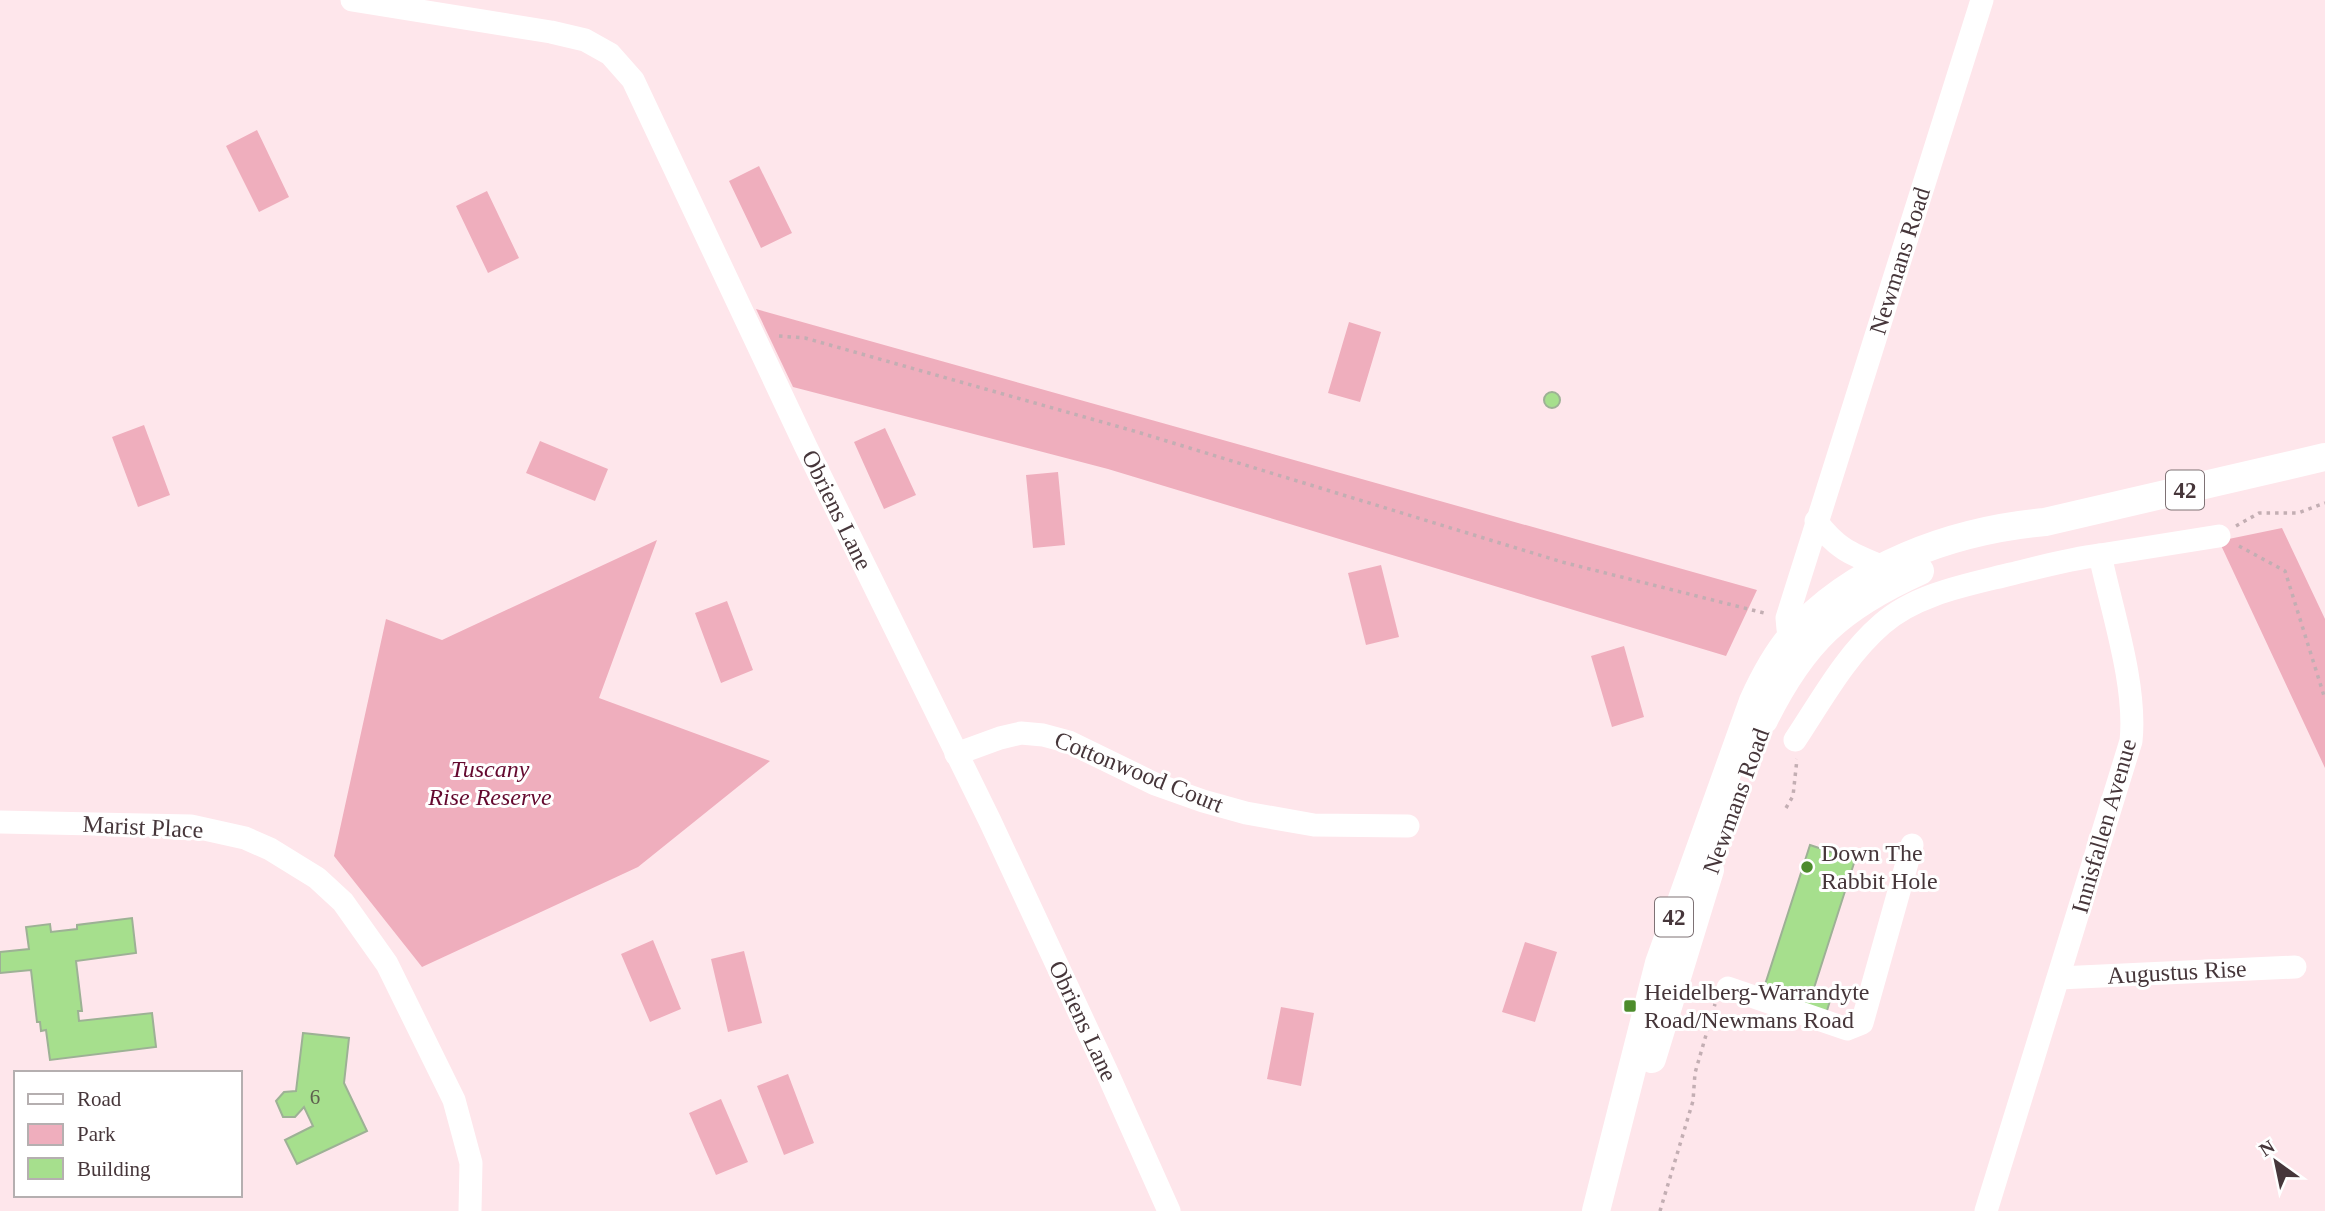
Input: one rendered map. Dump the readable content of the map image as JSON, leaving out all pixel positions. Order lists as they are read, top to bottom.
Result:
{
  "streets": {
    "main road": ["Newmans Road", "42"],
    "street": [
      "Obriens Lane",
      "Cottonwood Court",
      "Innisfallen Avenue",
      "Marist Place",
      "Augustus Rise"
    ]
  },
  "crossings": [
    ["Newmans Road", "42"],
    ["Obriens Lane", "Cottonwood Court"],
    ["Innisfallen Avenue", "Augustus Rise"]
  ],
  "parks": ["Tuscany Rise Reserve"],
  "places": {
    "other": ["Down The Rabbit Hole"],
    "transit": ["Heidelberg-Warrandyte Road/Newmans Road"]
  },
  "house_numbers": ["6"],
  "legend": ["Road", "Park", "Building"],
  "north": "top left"
}
